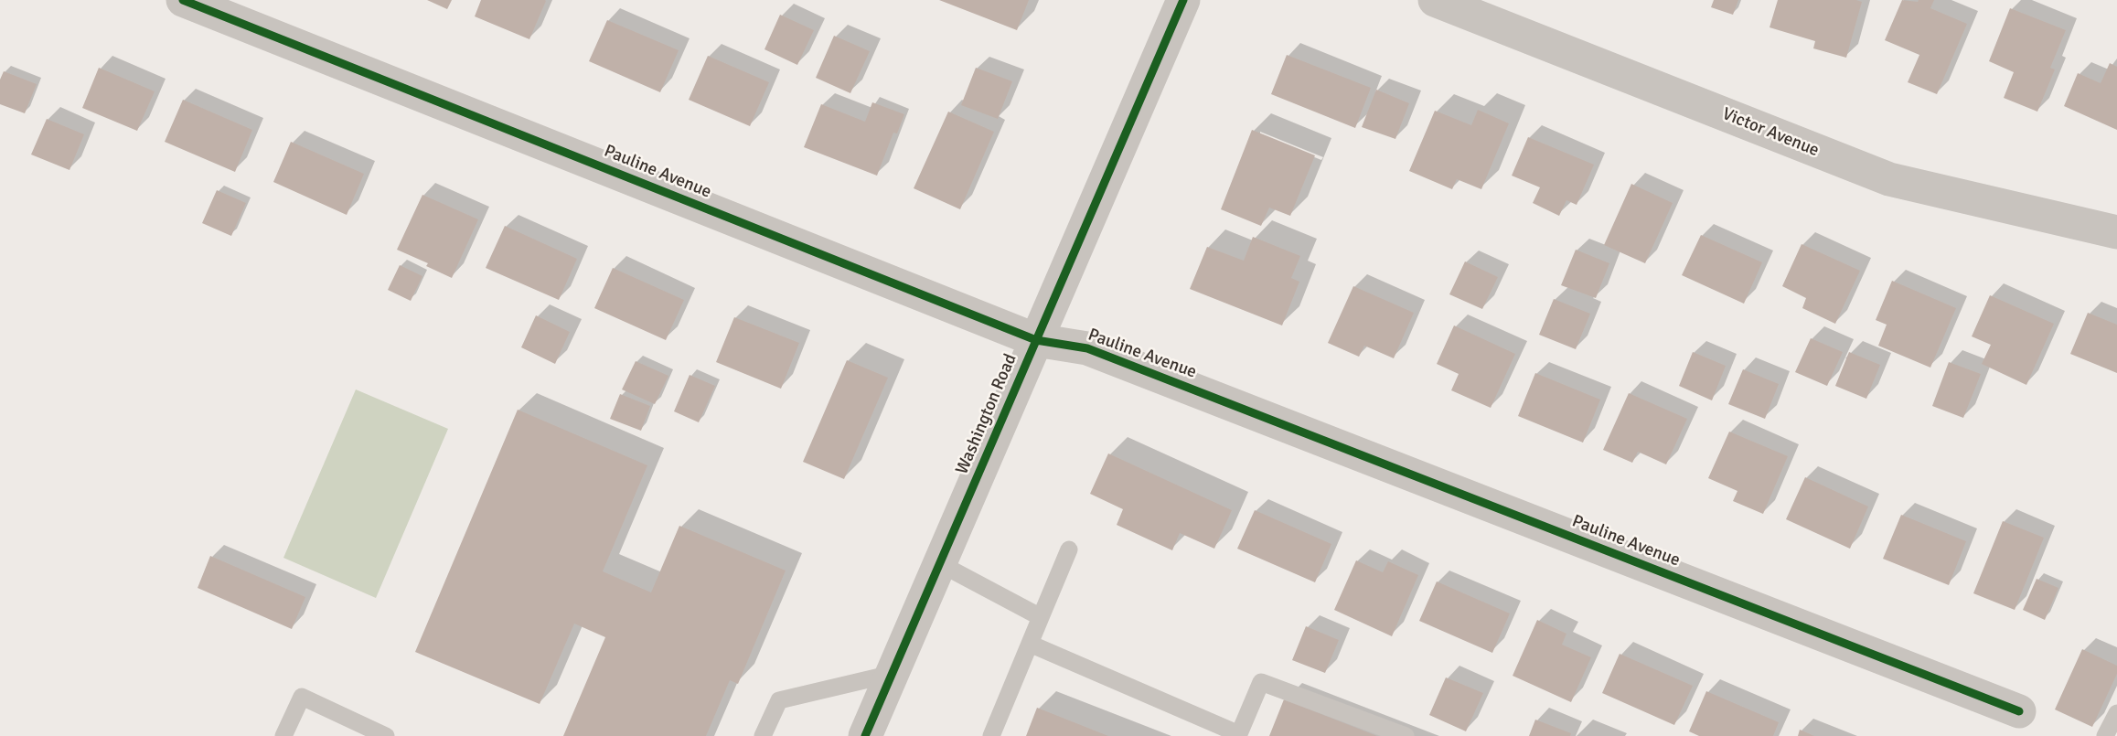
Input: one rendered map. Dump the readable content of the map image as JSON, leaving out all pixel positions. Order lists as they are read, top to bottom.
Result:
{
  "streets": {
    "street": ["Victor Avenue", "Pauline Avenue", "Washington Road"]
  },
  "crossings": [
    ["Pauline Avenue", "Washington Road"]
  ]
}
